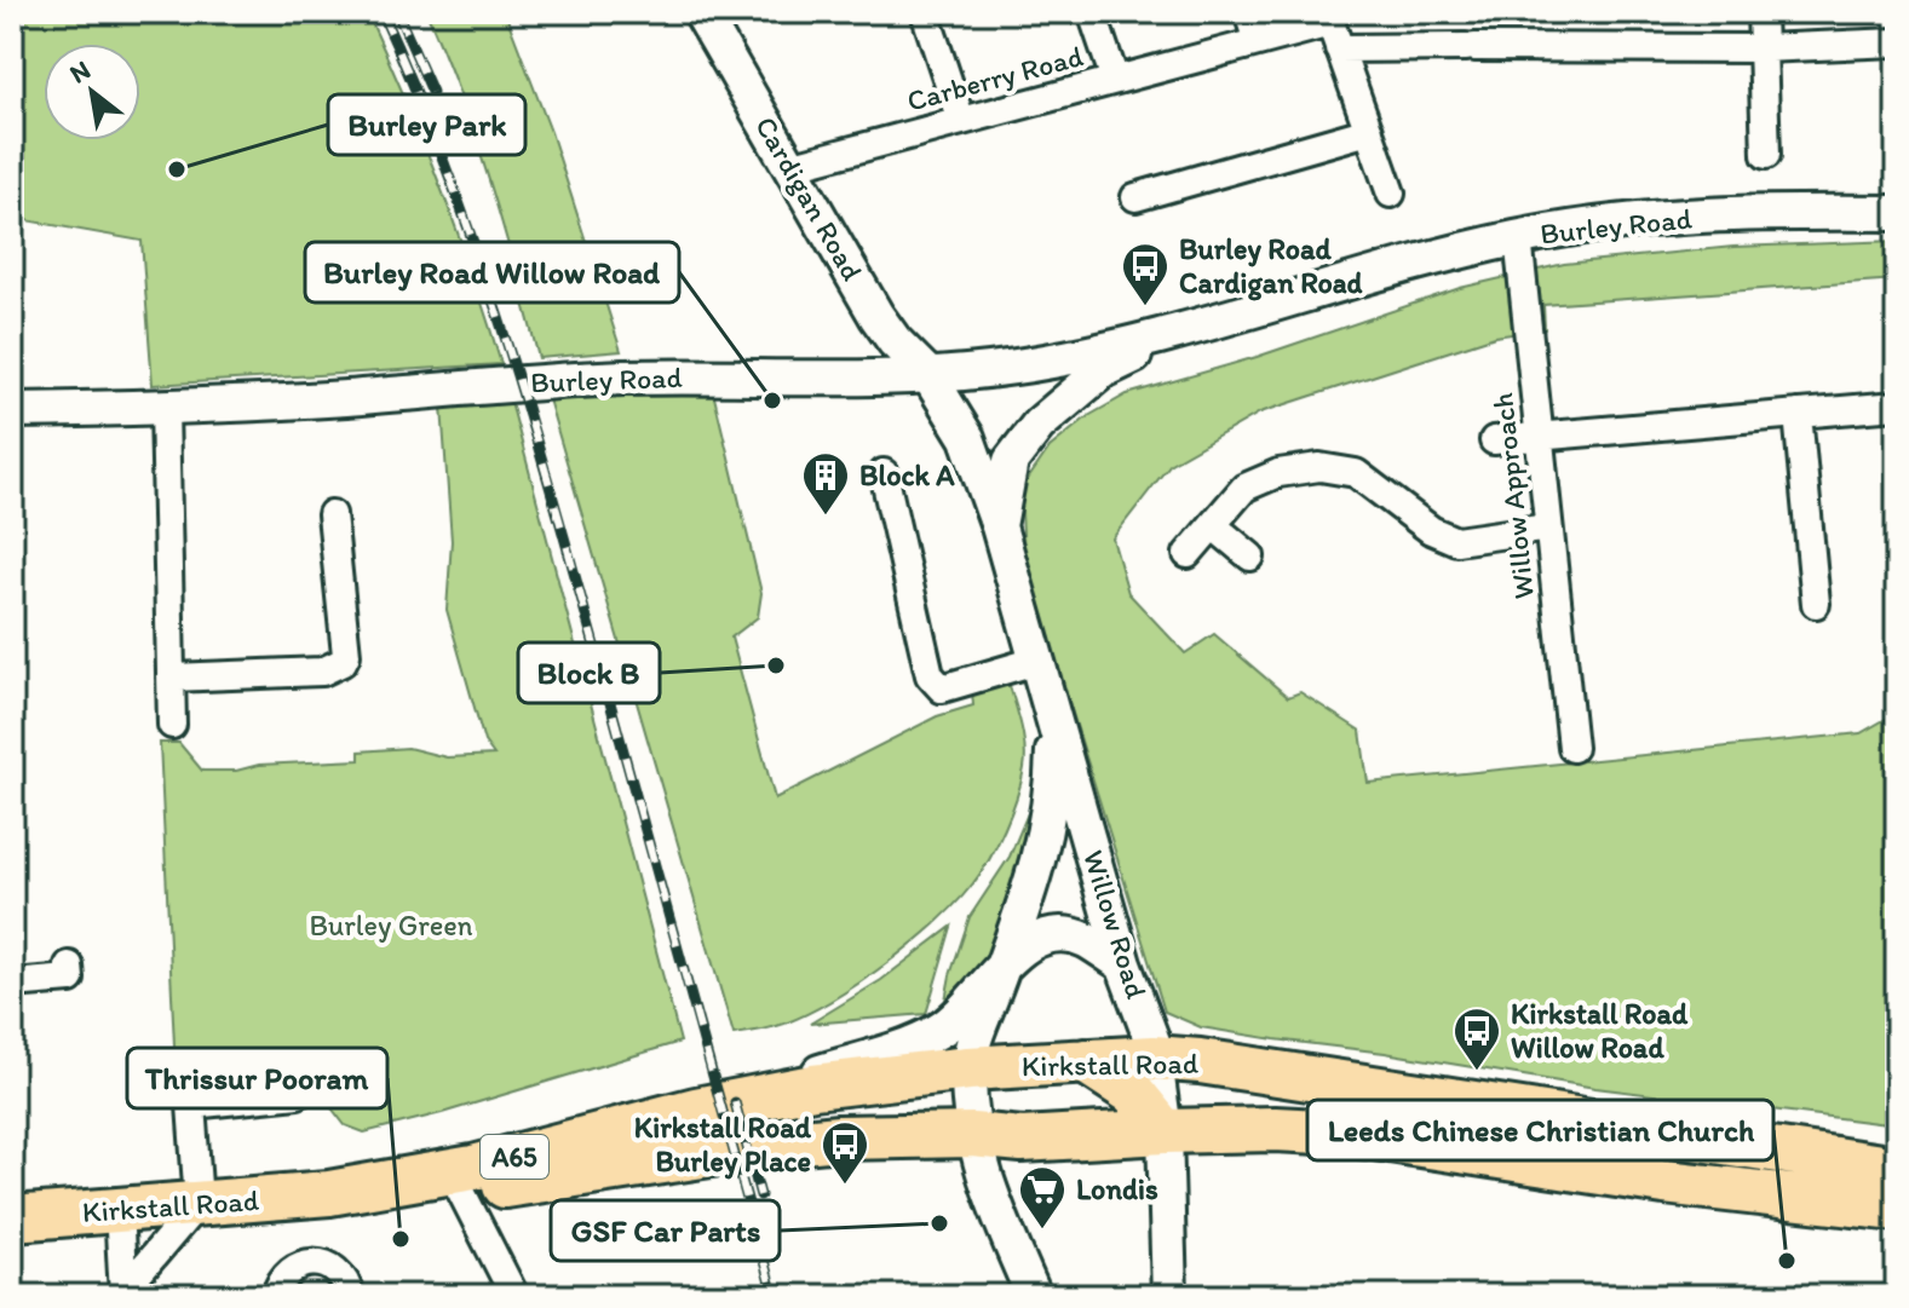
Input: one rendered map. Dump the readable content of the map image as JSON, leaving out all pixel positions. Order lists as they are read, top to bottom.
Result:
{
  "streets": {
    "main road": ["Kirkstall Road", "A65"],
    "street": [
      "Carberry Road",
      "Cardigan Road",
      "Burley Road",
      "Willow Approach",
      "Willow Road"
    ]
  },
  "crossings": [
    ["Carberry Road", "Cardigan Road"],
    ["Cardigan Road", "Burley Road"],
    ["Cardigan Road", "Willow Road"],
    ["Burley Road", "Willow Approach"],
    ["Burley Road", "Willow Road"],
    ["Willow Road", "Kirkstall Road"]
  ],
  "parks": ["Burley Green"],
  "places": {
    "other": [
      "Burley Park",
      "Burley Road Willow Road",
      "Block B",
      "GSF Car Parts",
      "Thrissur Pooram",
      "Leeds Chinese Christian Church"
    ],
    "bus stop": ["Burley Road Cardigan Road", "Kirkstall Road Willow Road", "Kirkstall Road Burley Place"],
    "building": ["Block A"],
    "supermarket": ["Londis"]
  },
  "north": "top left"
}
